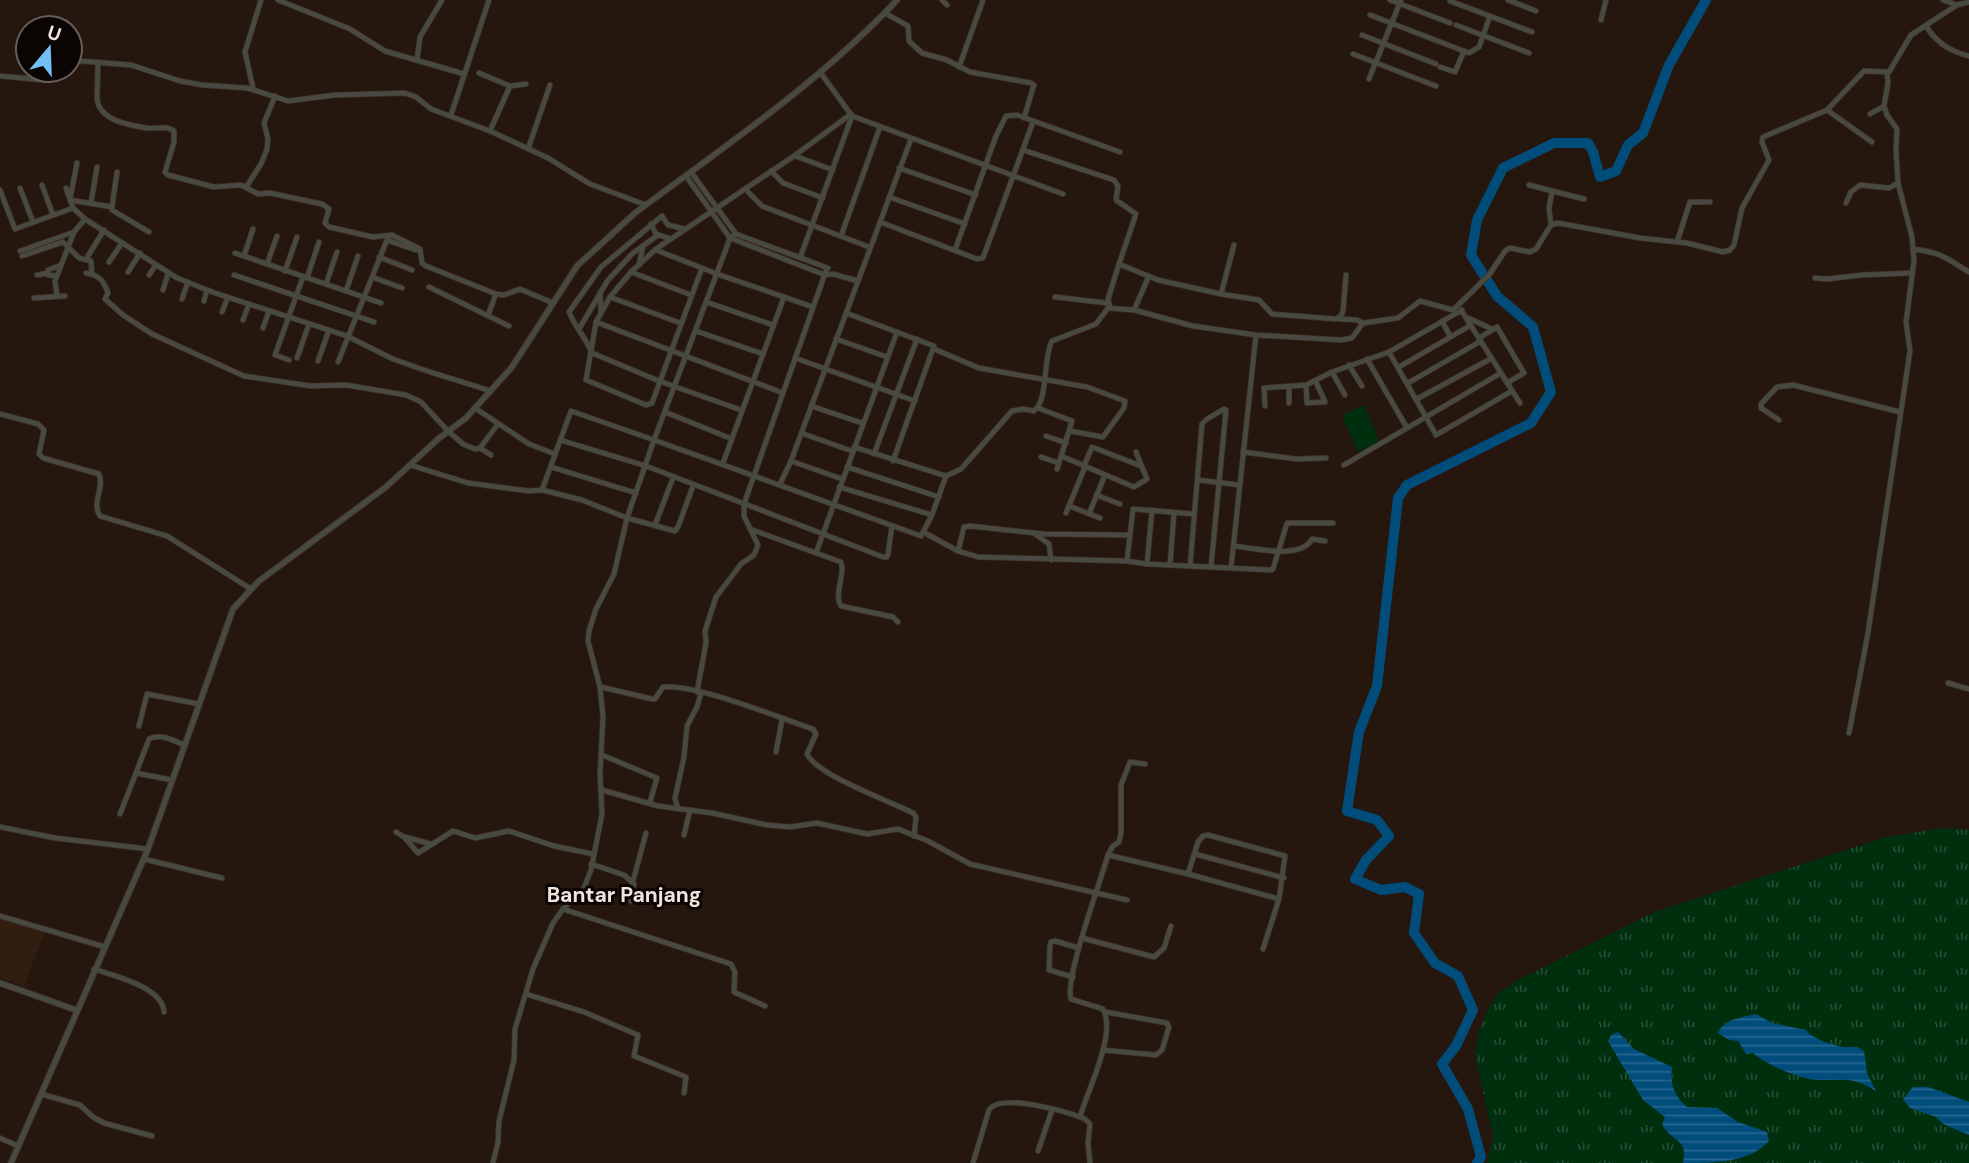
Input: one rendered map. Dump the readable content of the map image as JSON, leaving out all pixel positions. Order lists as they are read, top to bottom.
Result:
{
  "districts": ["Bantar Panjang"],
  "north": "top"
}
